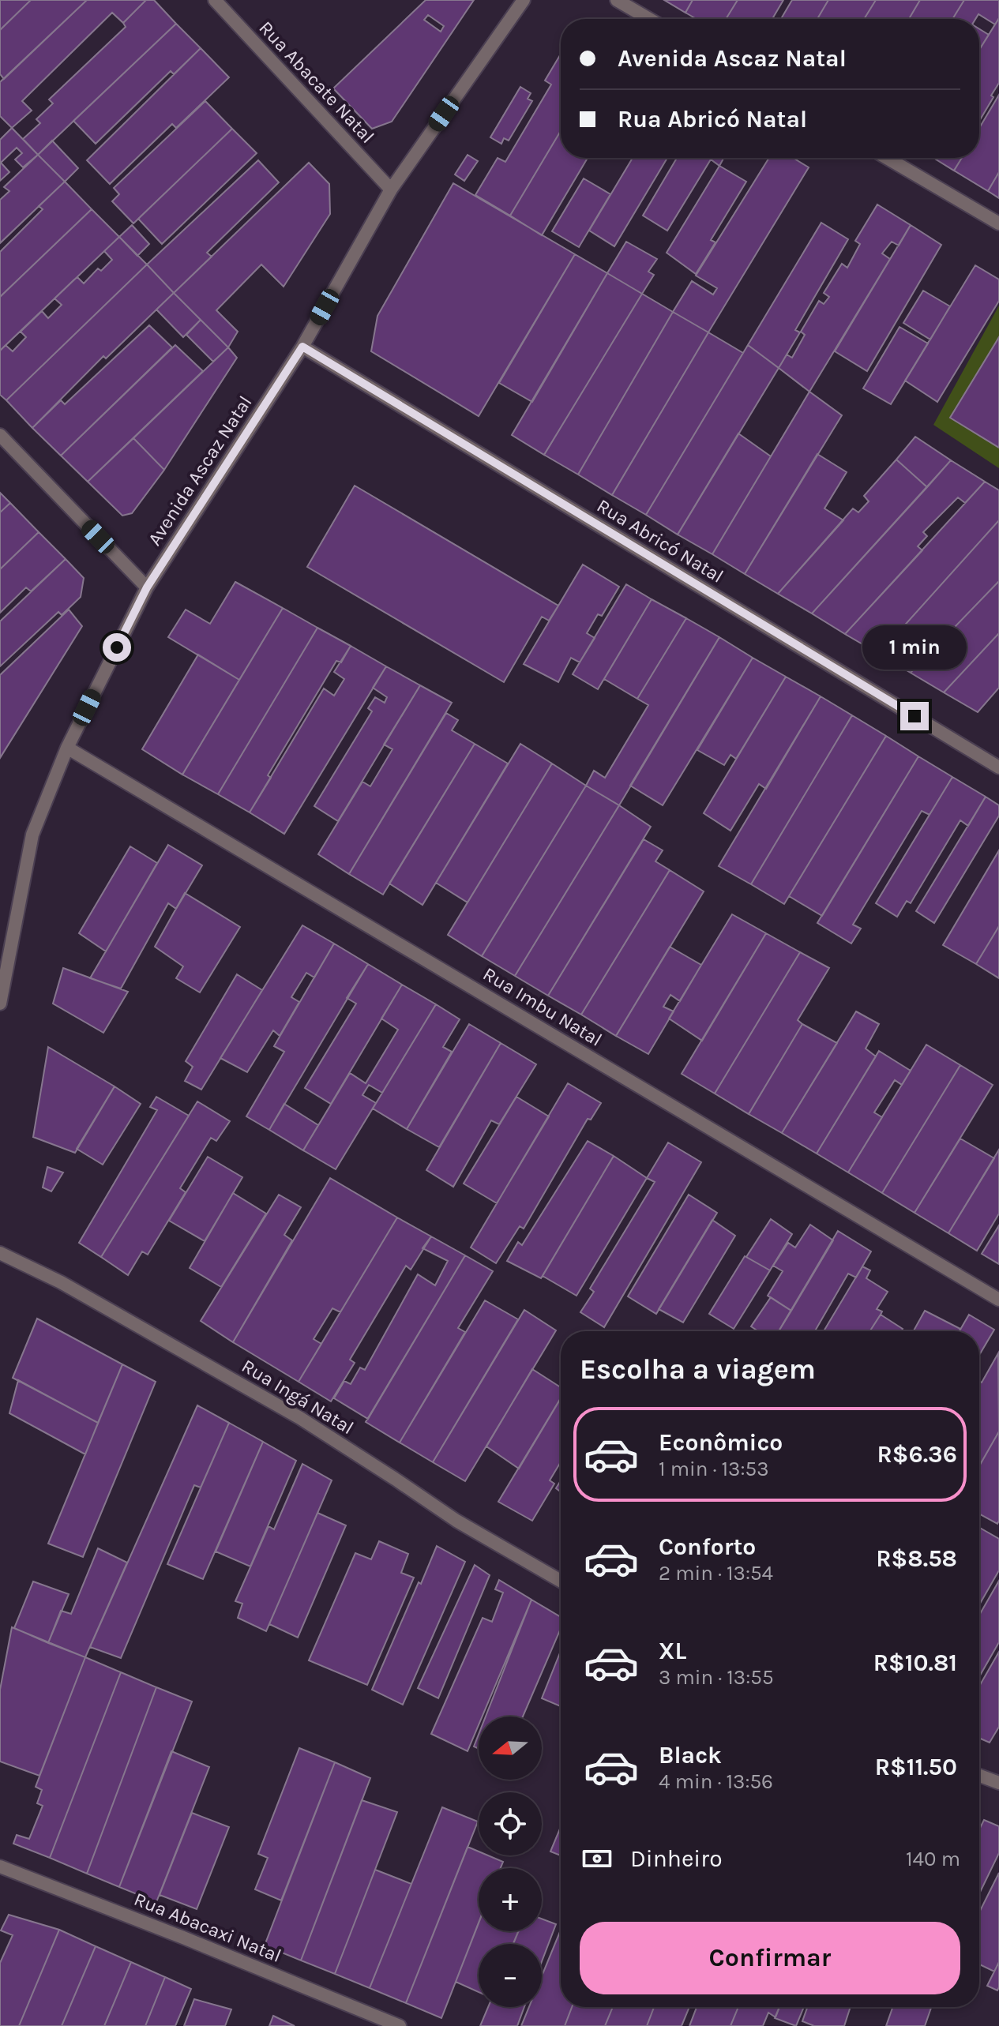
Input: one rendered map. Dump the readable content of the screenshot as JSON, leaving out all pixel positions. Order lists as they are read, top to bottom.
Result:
{
  "streets": {
    "street": [
      "Rua Abacate Natal",
      "Avenida Ascaz Natal",
      "Rua Abricó Natal",
      "Rua Imbu Natal",
      "Rua Ingá Natal",
      "Rua Abacaxi Natal"
    ]
  },
  "crossings": [
    ["Rua Abacate Natal", "Avenida Ascaz Natal"],
    ["Avenida Ascaz Natal", "Rua Abricó Natal"],
    ["Avenida Ascaz Natal", "Rua Imbu Natal"]
  ],
  "north": "left",
  "page": {
    "banner": ["Avenida Ascaz Natal", "Rua Abricó Natal"],
    "bubble": "1 min",
    "heading": "Escolha a viagem",
    "list": [
      {
        "name": "Econômico",
        "note": "1 min · 13:53",
        "value": "R$6.36"
      },
      {
        "name": "Conforto",
        "note": "2 min · 13:54",
        "value": "R$8.58"
      },
      {
        "name": "XL",
        "note": "3 min · 13:55",
        "value": "R$10.81"
      },
      {
        "name": "Black",
        "note": "4 min · 13:56",
        "value": "R$11.50"
      }
    ],
    "map_buttons": ["+", "−"],
    "pay": ["Dinheiro", "140 m"],
    "buttons": "Confirmar"
  }
}
